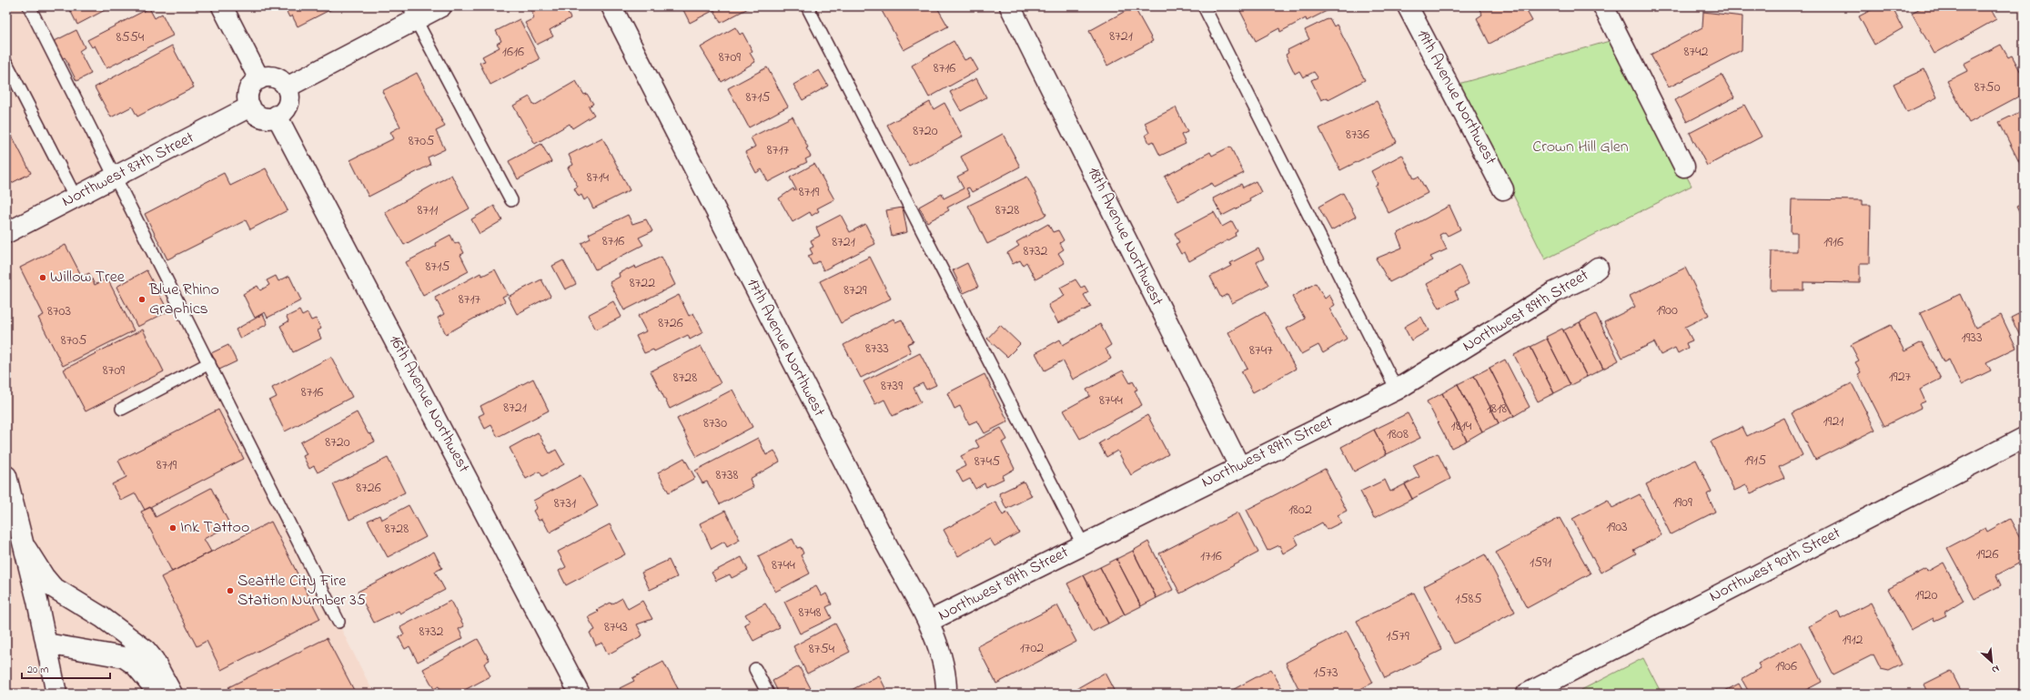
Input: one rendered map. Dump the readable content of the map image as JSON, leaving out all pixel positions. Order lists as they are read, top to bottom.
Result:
{
  "streets": {
    "street": [
      "19th Avenue Northwest",
      "Northwest 87th Street",
      "18th Avenue Northwest",
      "Northwest 89th Street",
      "17th Avenue Northwest",
      "16th Avenue Northwest",
      "Northwest 90th Street"
    ]
  },
  "crossings": [
    ["Northwest 87th Street", "16th Avenue Northwest"],
    ["18th Avenue Northwest", "Northwest 89th Street"],
    ["Northwest 89th Street", "17th Avenue Northwest"]
  ],
  "parks": ["Crown Hill Glen"],
  "places": [
    "Willow Tree",
    "Blue Rhino Graphics",
    "Ink Tattoo",
    "Seattle City Fire Station Number 35"
  ],
  "house_numbers": [
    "8721",
    "8554",
    "1616",
    "8742",
    "8709",
    "8716",
    "8750",
    "8715",
    "8720",
    "8736",
    "8705",
    "8717",
    "8714",
    "8719",
    "8711",
    "8728",
    "8716",
    "8721",
    "1916",
    "8732",
    "8715",
    "8722",
    "8729",
    "8717",
    "1900",
    "8703",
    "8726",
    "1933",
    "8705",
    "8733",
    "8747",
    "8709",
    "1927",
    "8728",
    "8739",
    "8716",
    "8744",
    "8721",
    "1818",
    "1921",
    "8730",
    "1814",
    "1808",
    "8720",
    "1915",
    "8745",
    "8719",
    "8738",
    "8726",
    "1909",
    "8731",
    "1802",
    "1903",
    "8728",
    "1926",
    "1716",
    "1591",
    "8744",
    "1920",
    "1585",
    "8748",
    "8743",
    "8732",
    "1579",
    "1912",
    "1702",
    "8754",
    "1906",
    "1573"
  ],
  "scale_bar": "20 m",
  "north": "bottom right"
}
